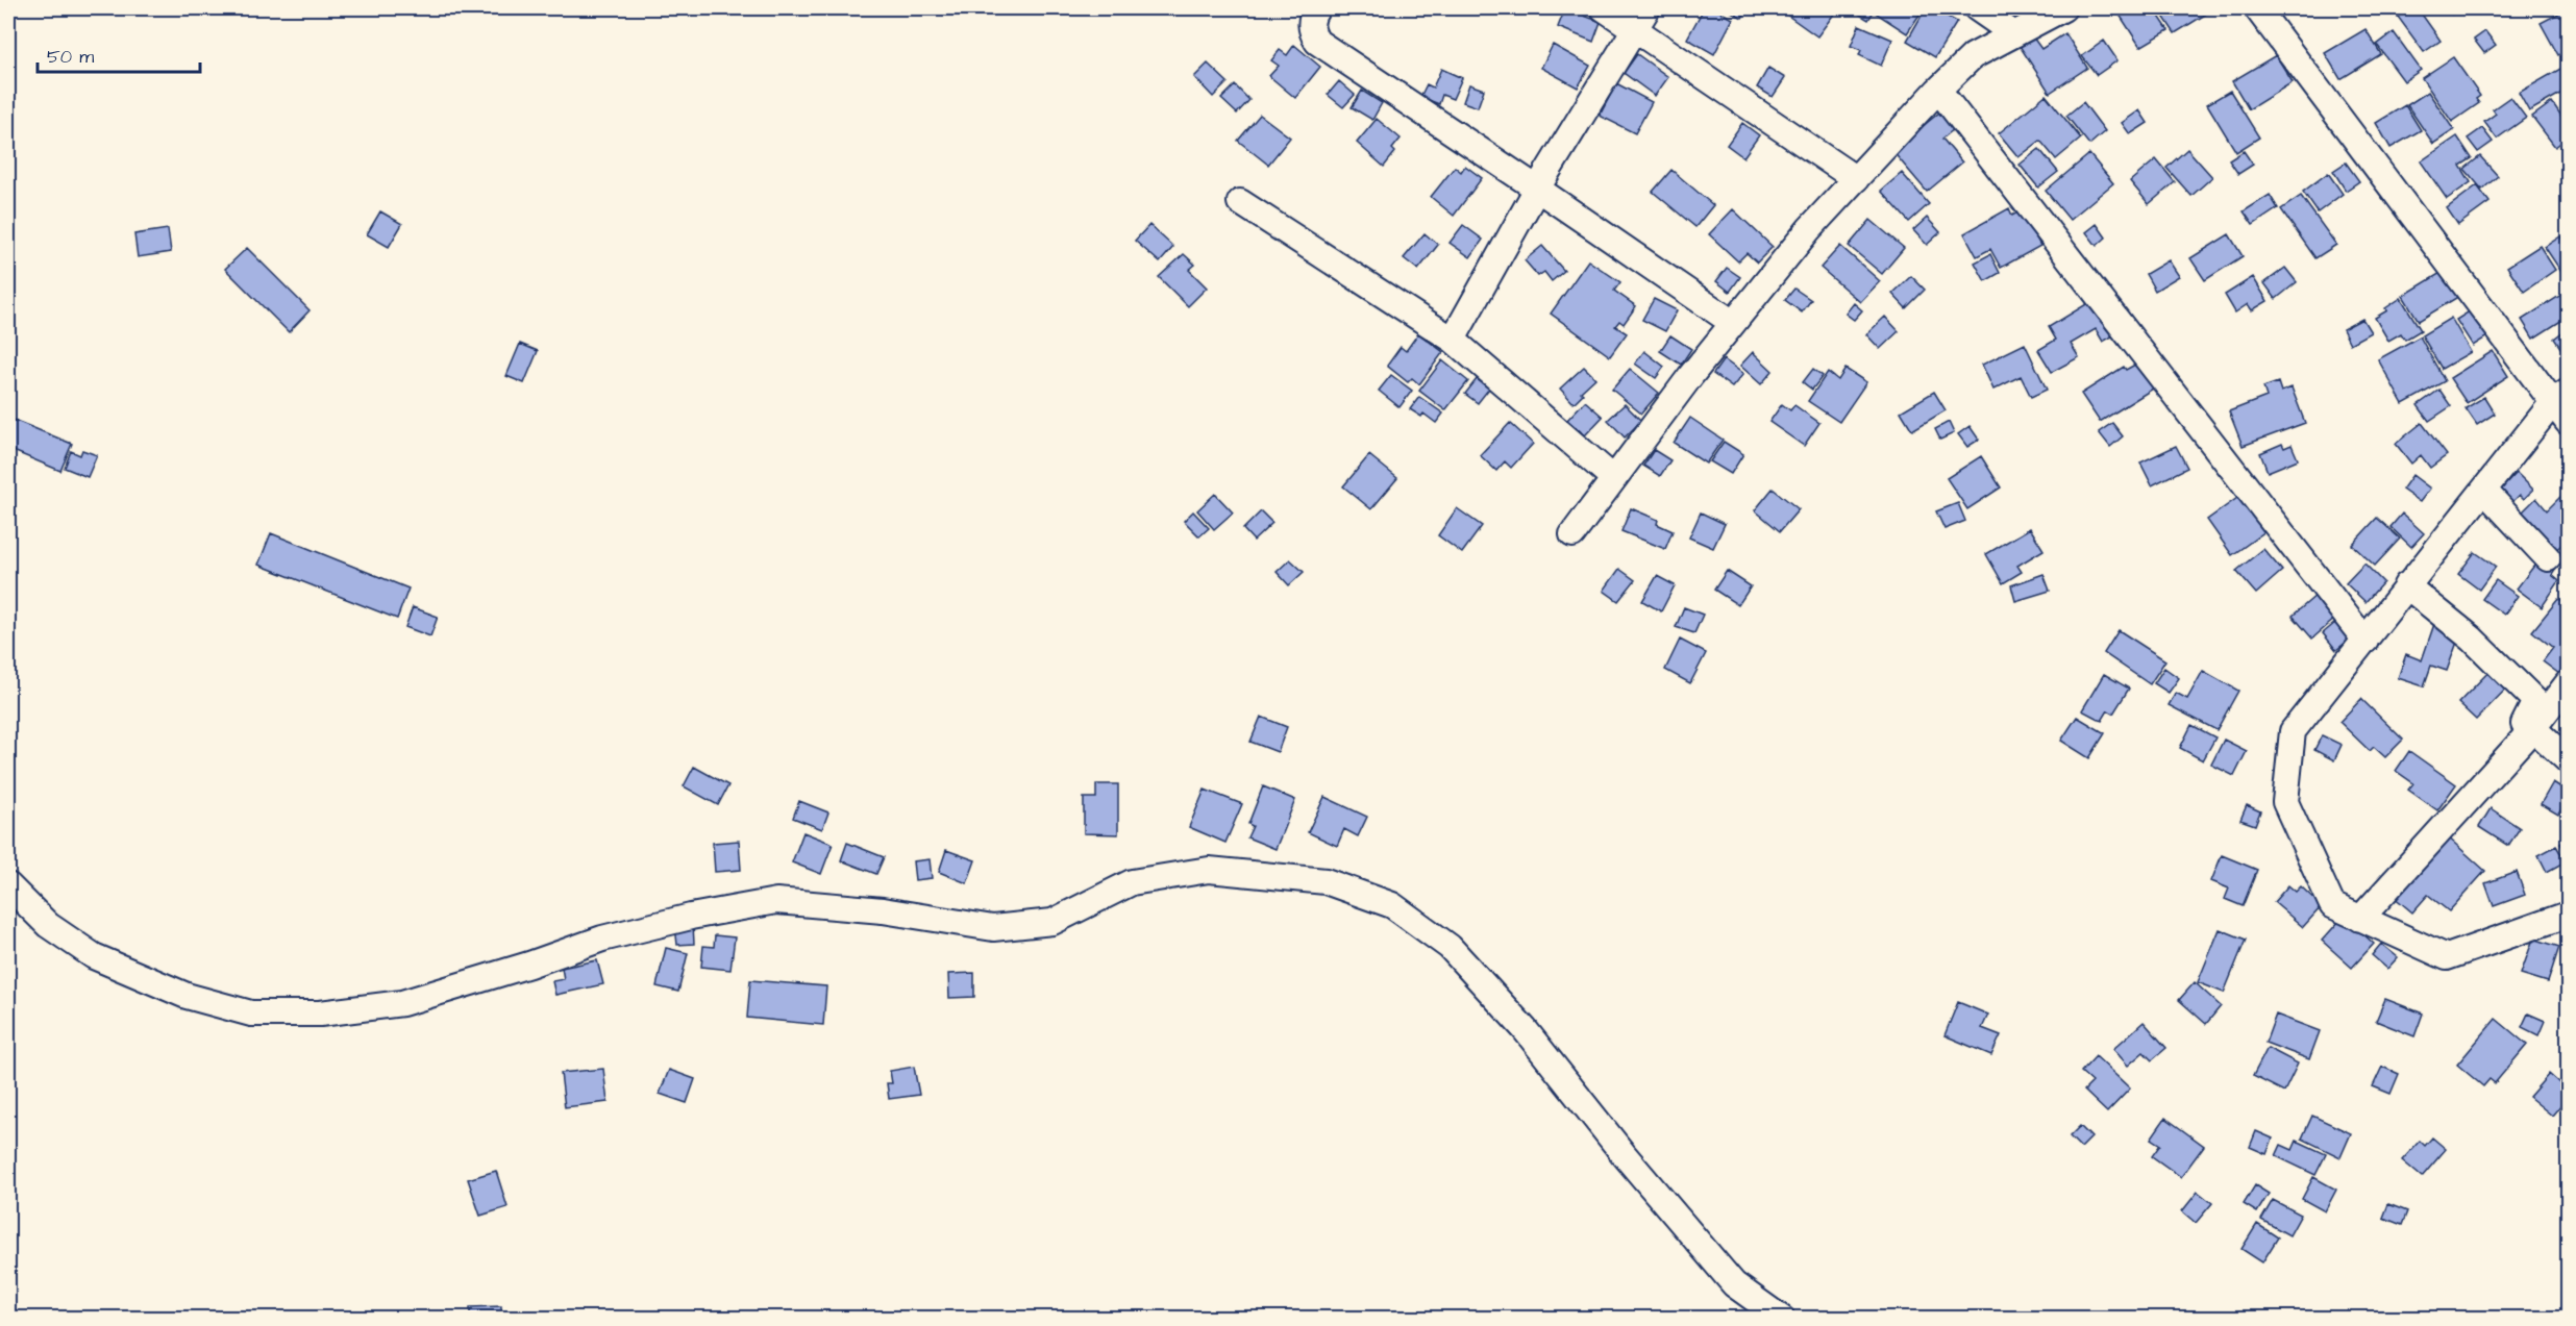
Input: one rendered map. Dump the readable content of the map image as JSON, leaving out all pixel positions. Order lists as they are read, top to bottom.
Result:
{
  "scale_bar": "50 m"
}
